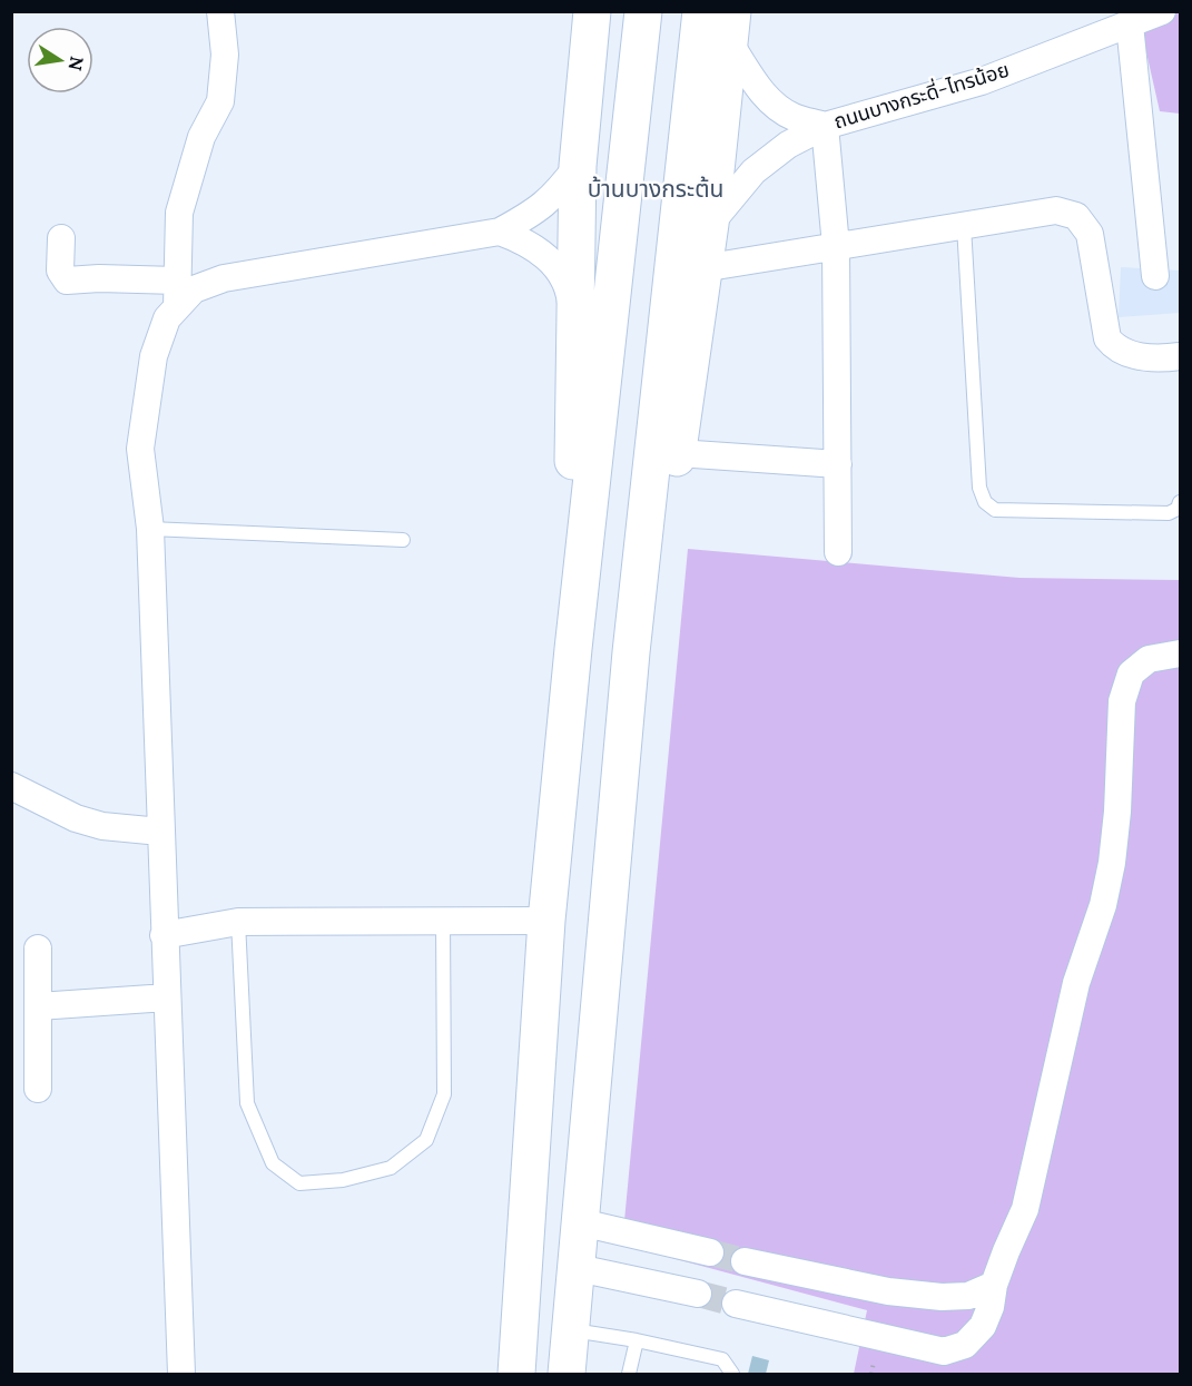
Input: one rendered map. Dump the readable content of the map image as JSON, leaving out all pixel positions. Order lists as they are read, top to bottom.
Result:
{
  "streets": {
    "street": ["ถนนบางกระดี่-ไทรน้อย"]
  },
  "districts": ["บ้านบางกระต้น"],
  "north": "right"
}
